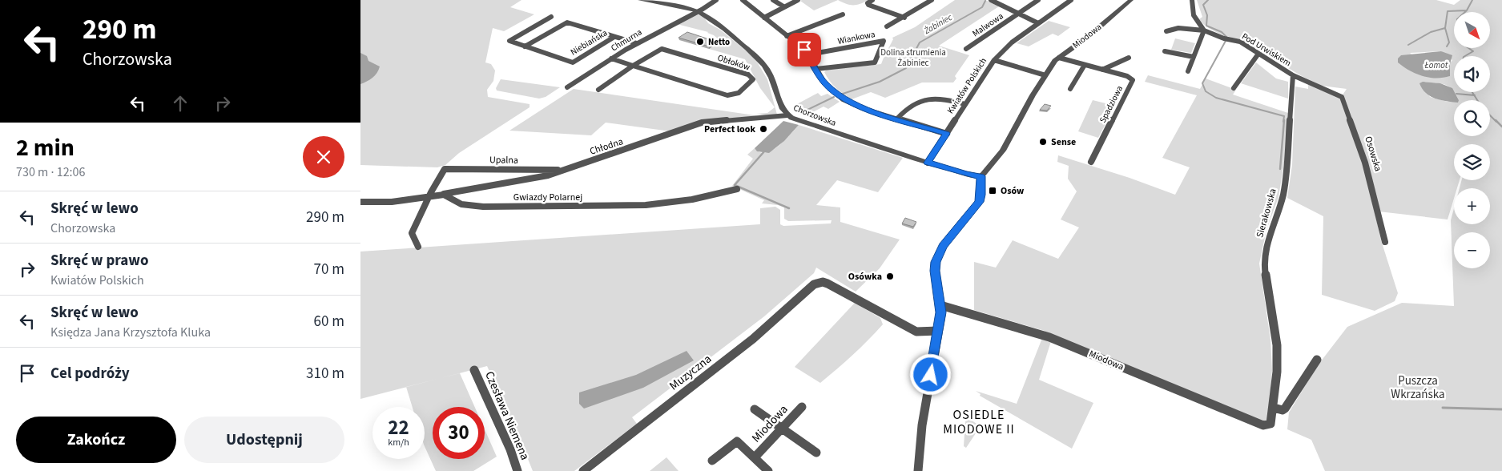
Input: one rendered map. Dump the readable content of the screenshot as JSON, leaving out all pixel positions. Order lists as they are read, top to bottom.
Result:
{
  "streets": {
    "street": [
      "Malwowa",
      "Miodowa",
      "Wiankowa",
      "Chmurna",
      "Niebiańska",
      "Pod Urwiskiem",
      "Obłoków",
      "Kwiatów Polskich",
      "Spadziowa",
      "Chorzowska",
      "Chłodna",
      "Osowska",
      "Upalna",
      "Gwiazdy Polarnej",
      "Sierakowska",
      "Muzyczna",
      "Czesława Niemena"
    ]
  },
  "crossings": [
    ["Miodowa", "Spadziowa"],
    ["Miodowa", "Chorzowska"],
    ["Miodowa", "Sierakowska"],
    ["Chmurna", "Niebiańska"],
    ["Chmurna", "Obłoków"],
    ["Chmurna", "Chorzowska"],
    ["Pod Urwiskiem", "Osowska"],
    ["Pod Urwiskiem", "Sierakowska"],
    ["Kwiatów Polskich", "Chorzowska"],
    ["Chorzowska", "Chłodna"],
    ["Chłodna", "Upalna"],
    ["Chłodna", "Gwiazdy Polarnej"],
    ["Upalna", "Gwiazdy Polarnej"]
  ],
  "districts": ["OSIEDLE MIODOWE II"],
  "water": ["Żabiniec", "Łomot"],
  "parks": ["Dolina strumienia Żabiniec", "Puszcza Wkrzańska"],
  "places": {
    "other": [
      "Netto",
      "Perfect look",
      "Sense",
      "Osówka"
    ],
    "transit": ["Osów"]
  },
  "north": "bottom right",
  "page": {
    "turn": ["290 m", "Chorzowska"],
    "map_buttons": ["+", "−"],
    "heading": ["2 min", "730 m · 12:06"],
    "list": [
      {
        "name": "Skręć w lewo",
        "note": "Chorzowska",
        "value": "290 m"
      },
      {
        "name": "Skręć w prawo",
        "note": "Kwiatów Polskich",
        "value": "70 m"
      },
      {
        "name": "Skręć w lewo",
        "note": "Księdza Jana Krzysztofa Kluka",
        "value": "60 m"
      },
      {
        "name": "Cel podróży",
        "value": "310 m"
      }
    ],
    "speed": "22 km/h",
    "limit": "30",
    "buttons": ["Zakończ", "Udostępnij"]
  }
}
